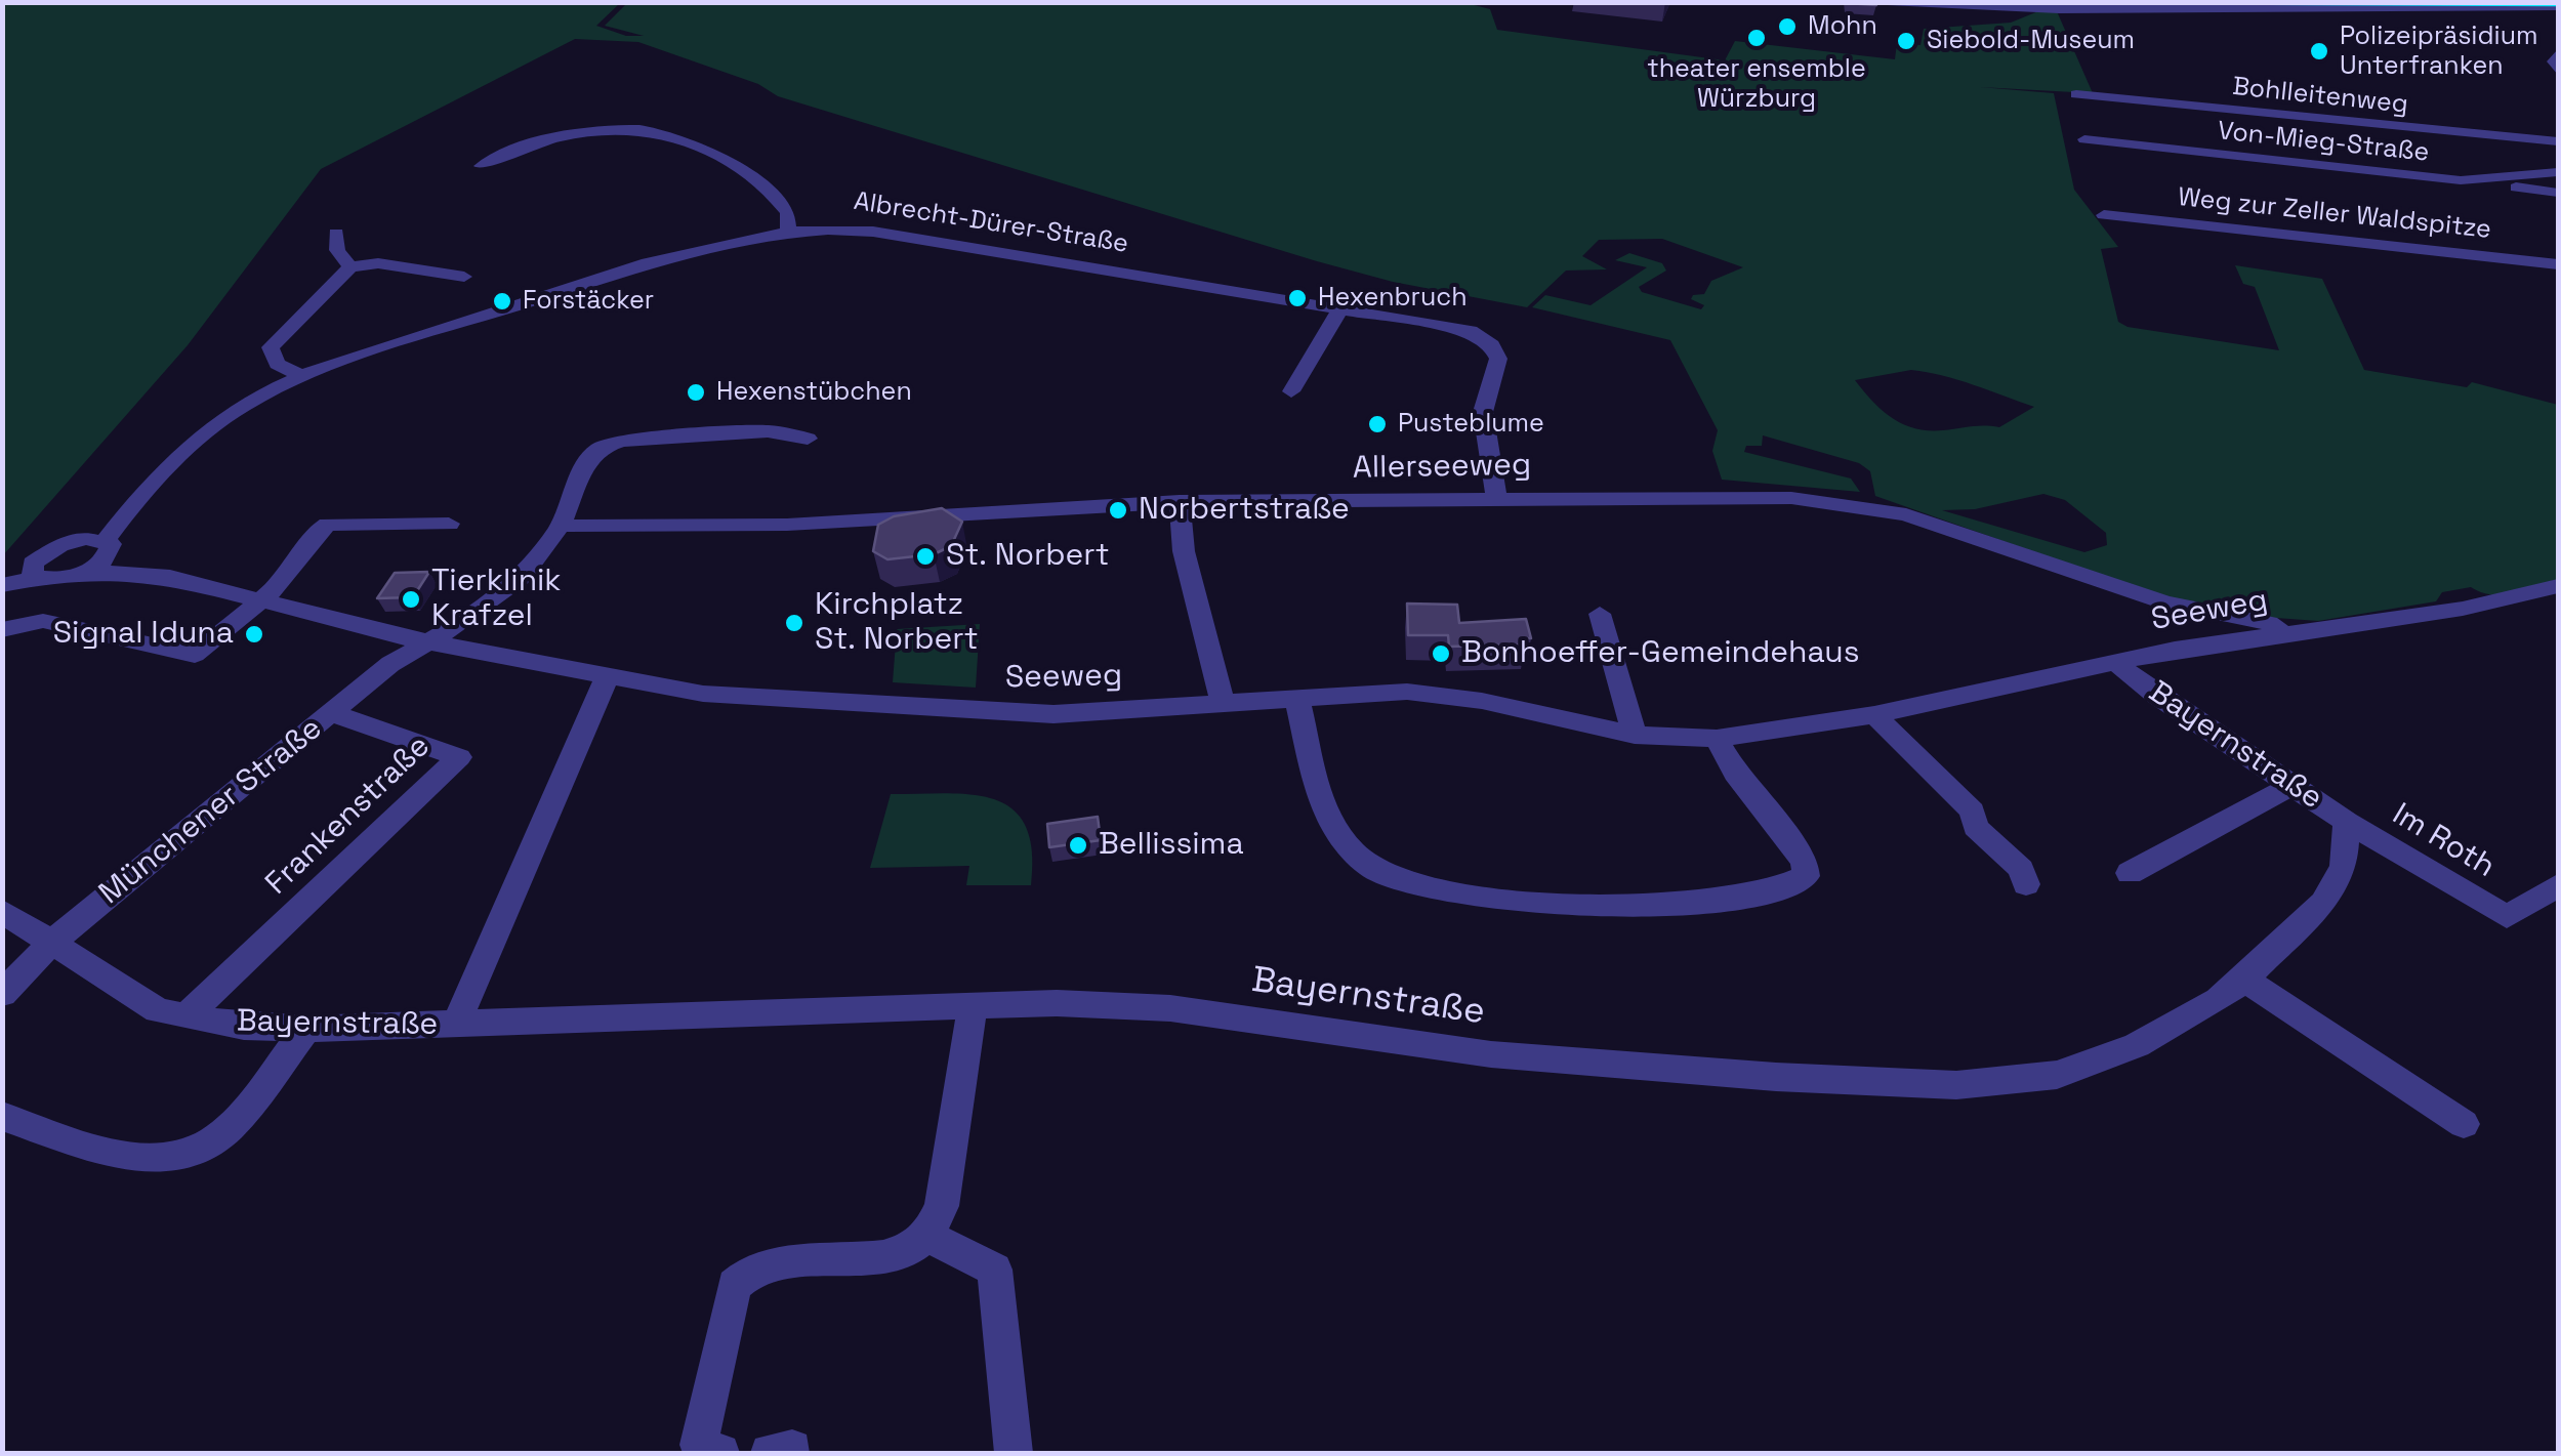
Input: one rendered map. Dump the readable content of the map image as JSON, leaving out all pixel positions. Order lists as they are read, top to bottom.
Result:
{
  "streets": {
    "street": [
      "Bohlleitenweg",
      "Von-Mieg-Straße",
      "Weg zur Zeller Waldspitze",
      "Albrecht-Dürer-Straße",
      "Allerseeweg",
      "Seeweg",
      "Bayernstraße",
      "Münchener Straße",
      "Frankenstraße",
      "Im Roth"
    ]
  },
  "crossings": [
    ["Albrecht-Dürer-Straße", "Allerseeweg"],
    ["Albrecht-Dürer-Straße", "Seeweg"],
    ["Allerseeweg", "Seeweg"],
    ["Allerseeweg", "Münchener Straße"],
    ["Seeweg", "Bayernstraße"],
    ["Seeweg", "Münchener Straße"],
    ["Bayernstraße", "Münchener Straße"],
    ["Bayernstraße", "Frankenstraße"],
    ["Bayernstraße", "Im Roth"],
    ["Münchener Straße", "Frankenstraße"]
  ],
  "places": [
    "Mohn",
    "theater ensemble Würzburg",
    "Siebold-Museum",
    "Polizeipräsidium Unterfranken",
    "Hexenbruch",
    "Forstäcker",
    "Hexenstübchen",
    "Pusteblume",
    "Norbertstraße",
    "St. Norbert",
    "Tierklinik Krafzel",
    "Kirchplatz St. Norbert",
    "Signal Iduna",
    "Bonhoeffer-Gemeindehaus",
    "Bellissima"
  ]
}
